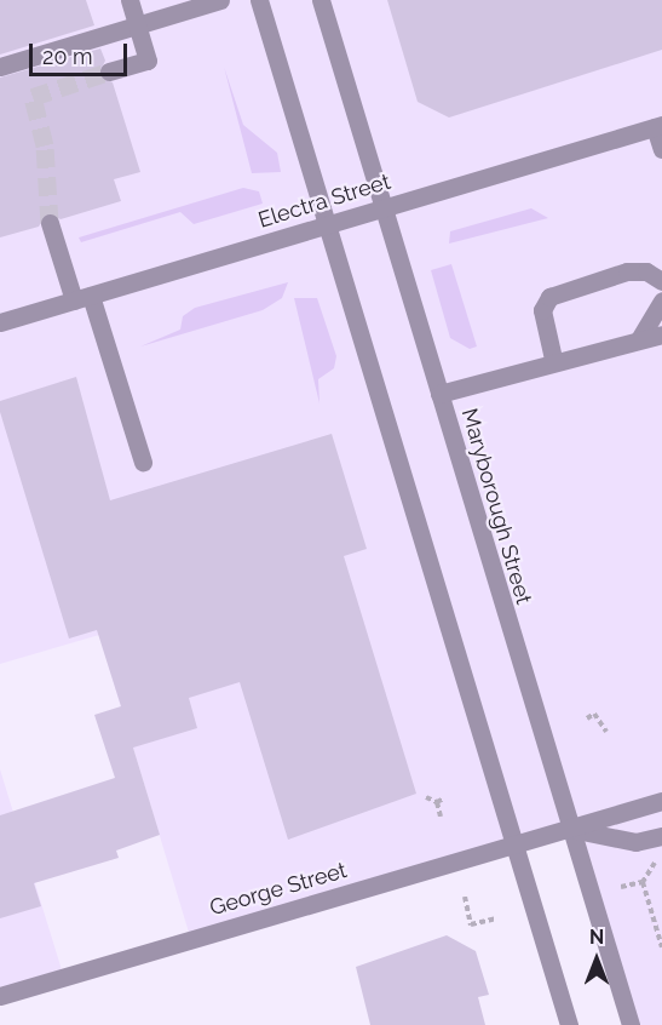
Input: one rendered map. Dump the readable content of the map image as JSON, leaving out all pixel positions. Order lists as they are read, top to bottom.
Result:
{
  "streets": {
    "street": ["Electra Street", "Maryborough Street", "George Street"]
  },
  "crossings": [
    ["Electra Street", "Maryborough Street"],
    ["Maryborough Street", "George Street"]
  ],
  "scale_bar": "20 m",
  "north": "top"
}
